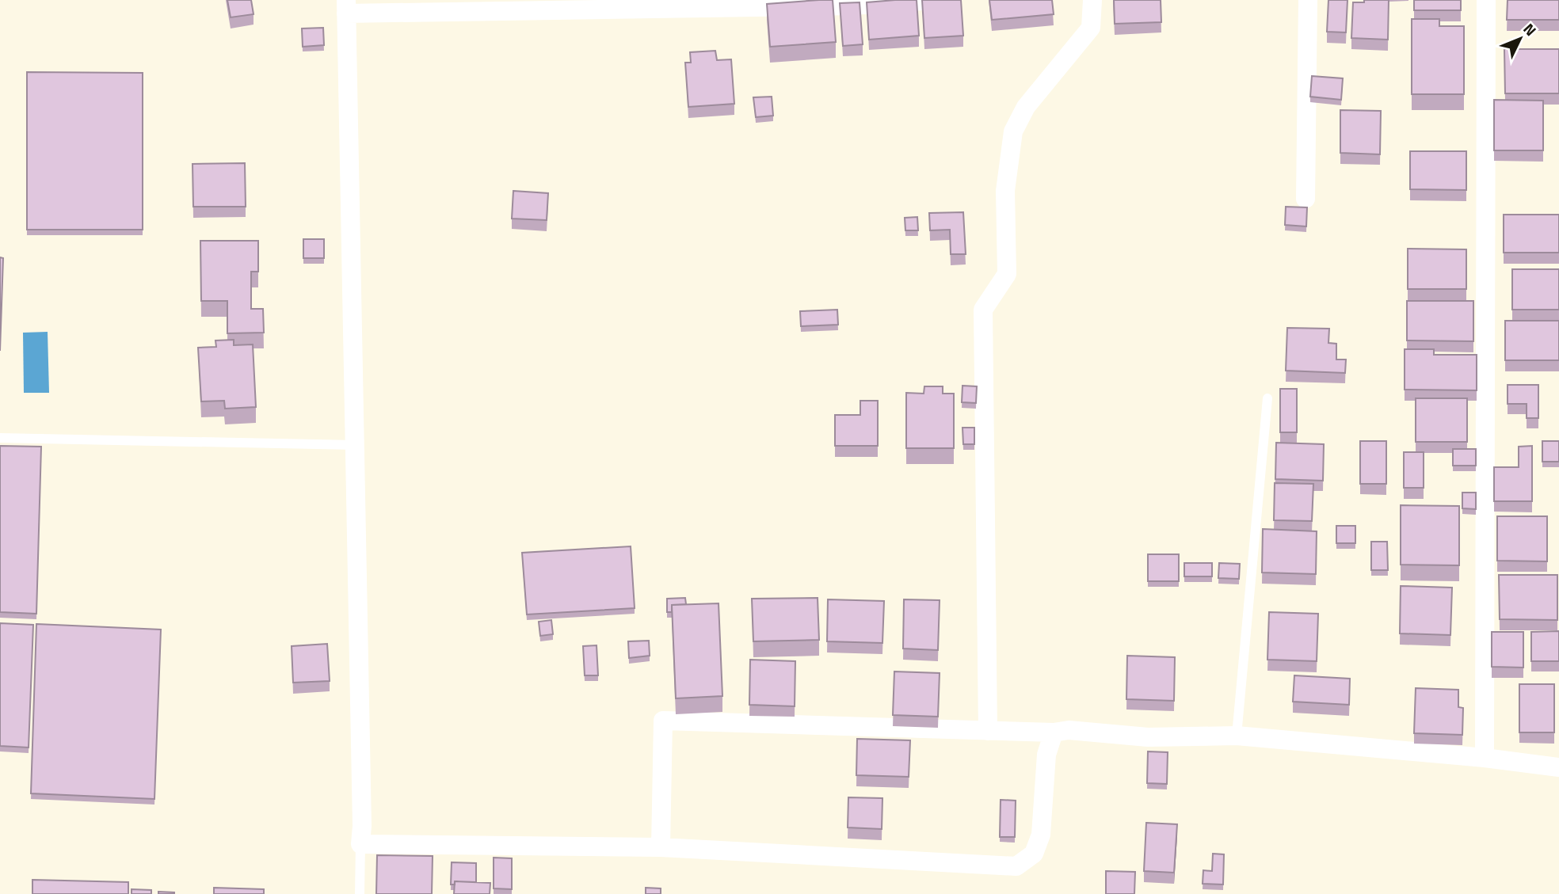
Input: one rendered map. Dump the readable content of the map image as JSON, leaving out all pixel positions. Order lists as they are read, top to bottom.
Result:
{
  "north": "top right"
}
